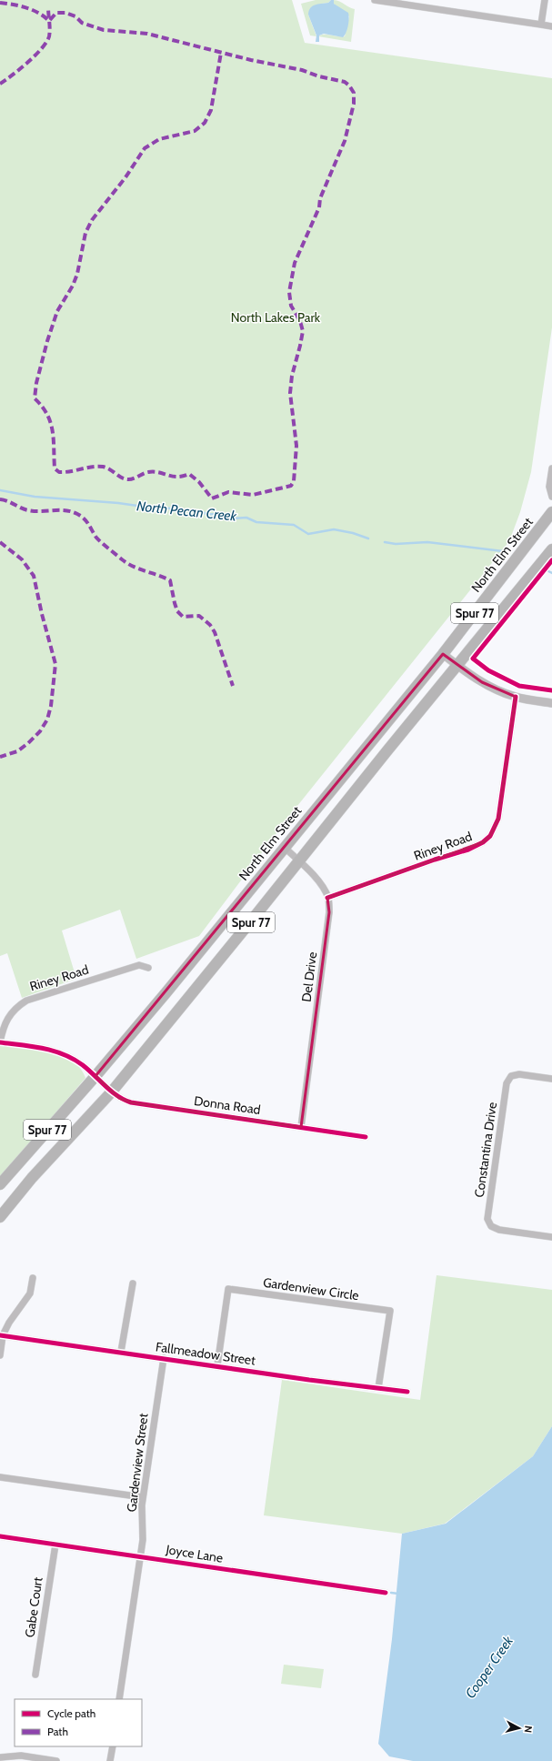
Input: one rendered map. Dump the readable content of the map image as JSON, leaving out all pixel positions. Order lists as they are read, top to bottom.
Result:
{
  "streets": {
    "main road": ["North Elm Street", "Spur 77"],
    "street": [
      "Riney Road",
      "Del Drive",
      "Donna Road",
      "Constantina Drive",
      "Gardenview Circle",
      "Fallmeadow Street",
      "Gardenview Street",
      "Joyce Lane",
      "Gabe Court"
    ]
  },
  "crossings": [
    ["North Elm Street", "Riney Road"],
    ["North Elm Street", "Del Drive"],
    ["North Elm Street", "Donna Road"],
    ["Spur 77", "Del Drive"],
    ["Spur 77", "Donna Road"],
    ["Riney Road", "Del Drive"],
    ["Riney Road", "Donna Road"],
    ["Del Drive", "Donna Road"],
    ["Gardenview Circle", "Fallmeadow Street"],
    ["Fallmeadow Street", "Gardenview Street"],
    ["Gardenview Street", "Joyce Lane"],
    ["Joyce Lane", "Gabe Court"]
  ],
  "water": ["North Pecan Creek", "Cooper Creek"],
  "parks": ["North Lakes Park"],
  "legend": ["Cycle path", "Path"],
  "north": "right"
}
